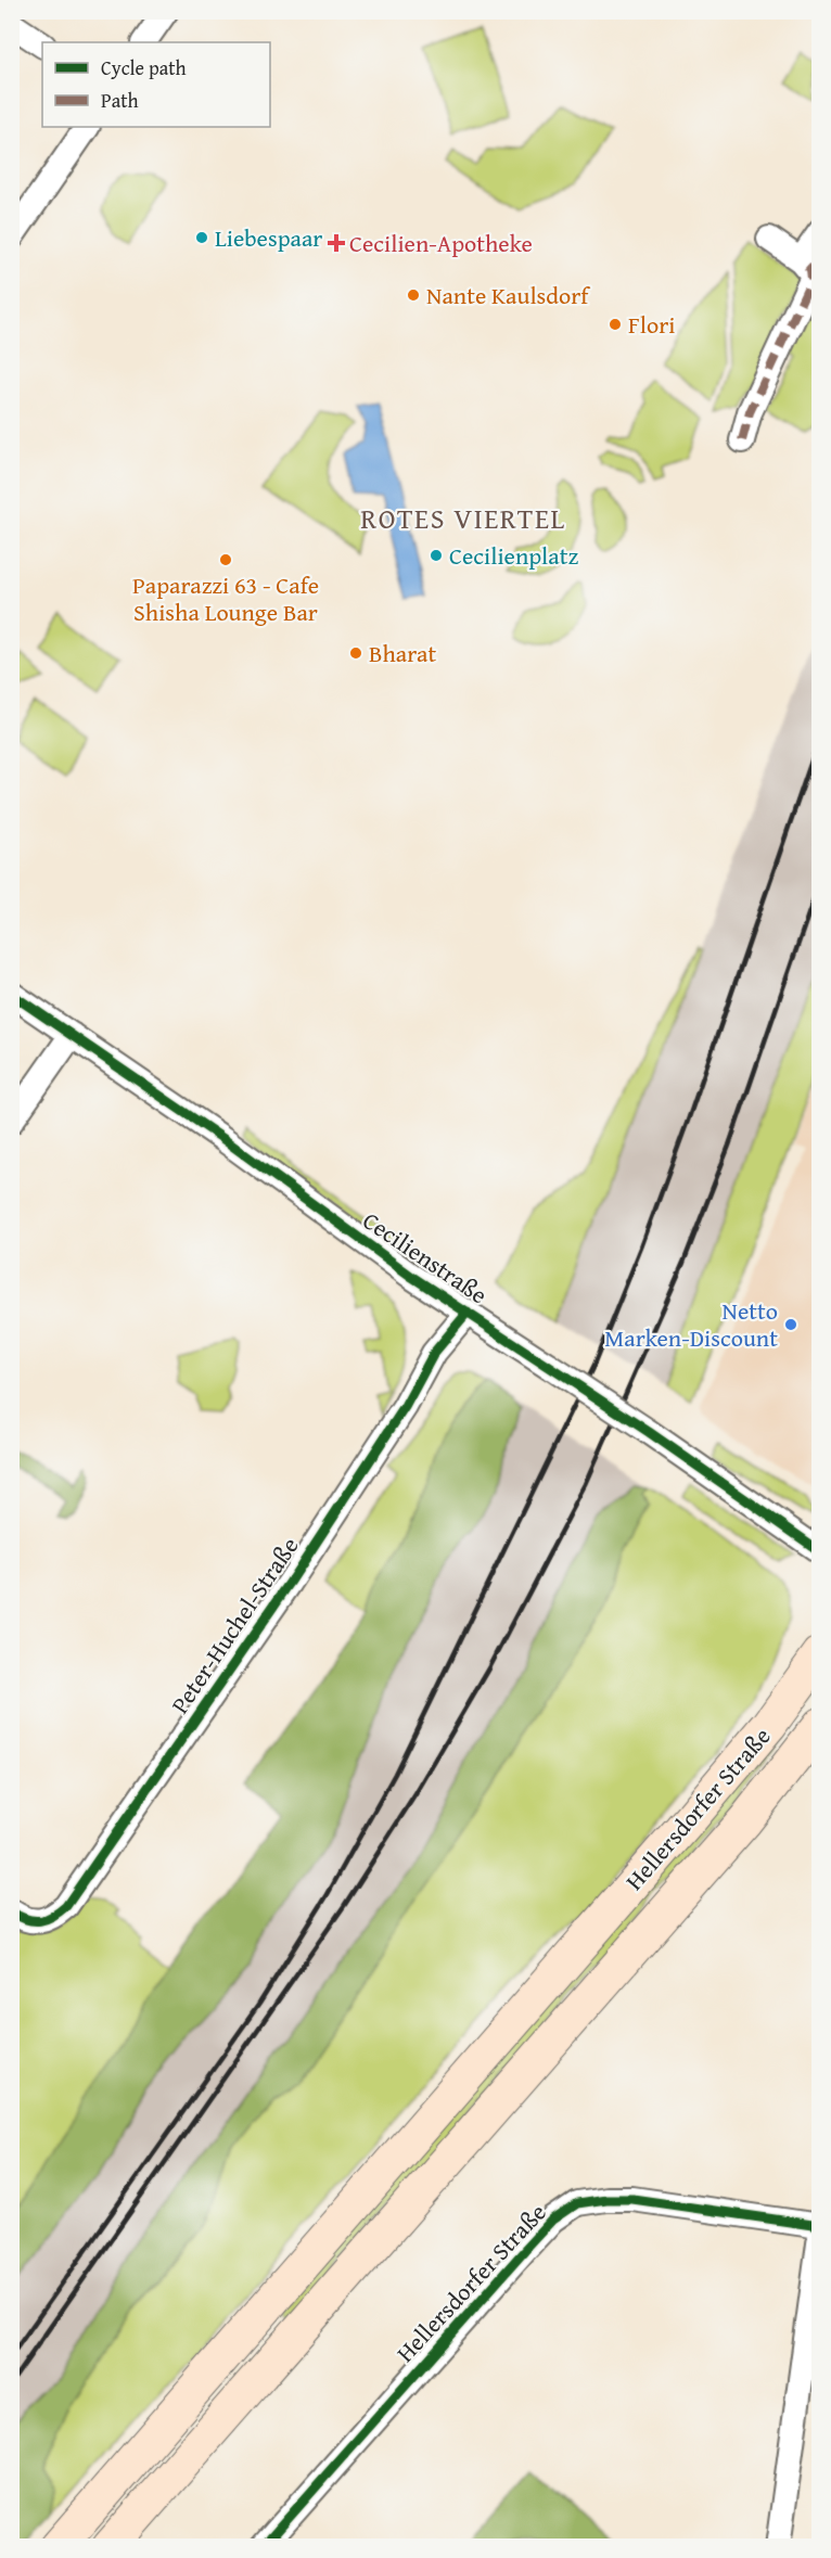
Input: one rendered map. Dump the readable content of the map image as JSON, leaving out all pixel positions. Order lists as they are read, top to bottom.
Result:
{
  "streets": {
    "main road": ["Hellersdorfer Straße"],
    "street": ["Cecilienstraße", "Peter-Huchel-Straße"]
  },
  "crossings": [
    ["Cecilienstraße", "Peter-Huchel-Straße"]
  ],
  "districts": ["ROTES VIERTEL"],
  "places": {
    "other": [
      "Liebespaar",
      "Nante Kaulsdorf",
      "Flori",
      "Cecilienplatz",
      "Paparazzi 63 - Cafe Shisha Lounge Bar",
      "Bharat",
      "Netto Marken-Discount"
    ],
    "health": ["Cecilien-Apotheke"]
  },
  "legend": ["Cycle path", "Path"]
}
